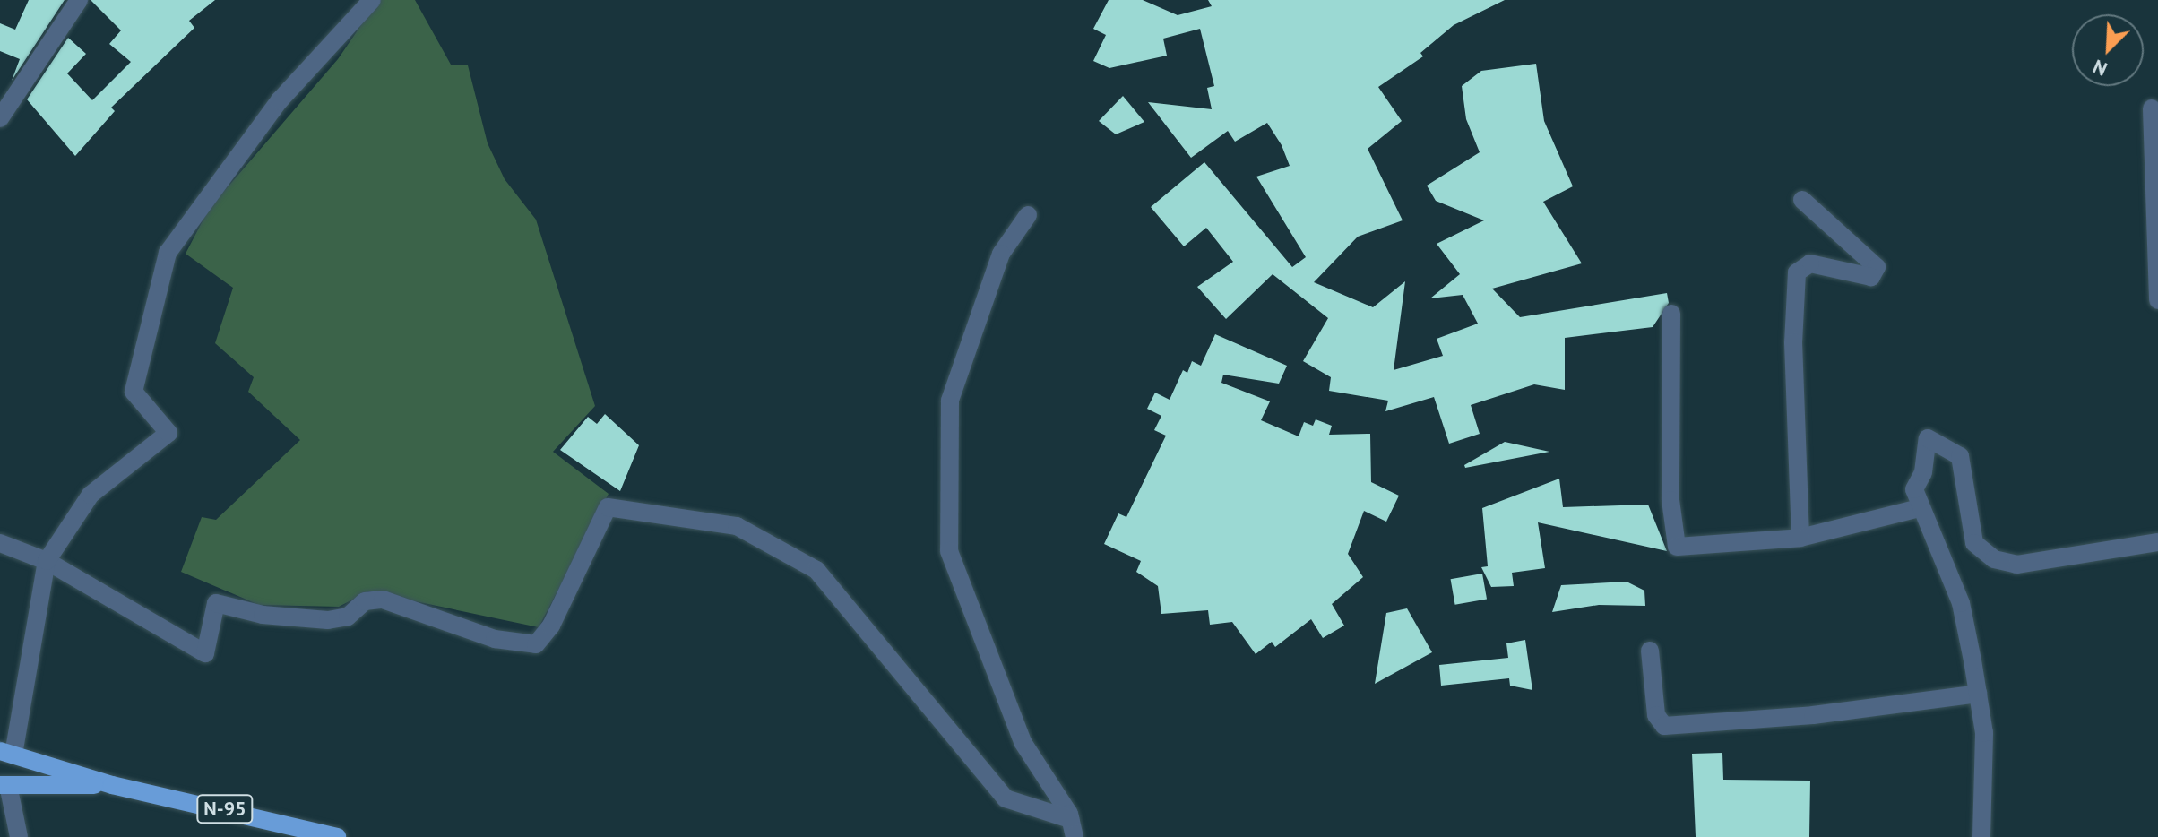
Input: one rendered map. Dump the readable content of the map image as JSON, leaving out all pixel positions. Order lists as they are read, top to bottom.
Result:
{
  "streets": {
    "main road": ["N-95"]
  },
  "north": "bottom left"
}
